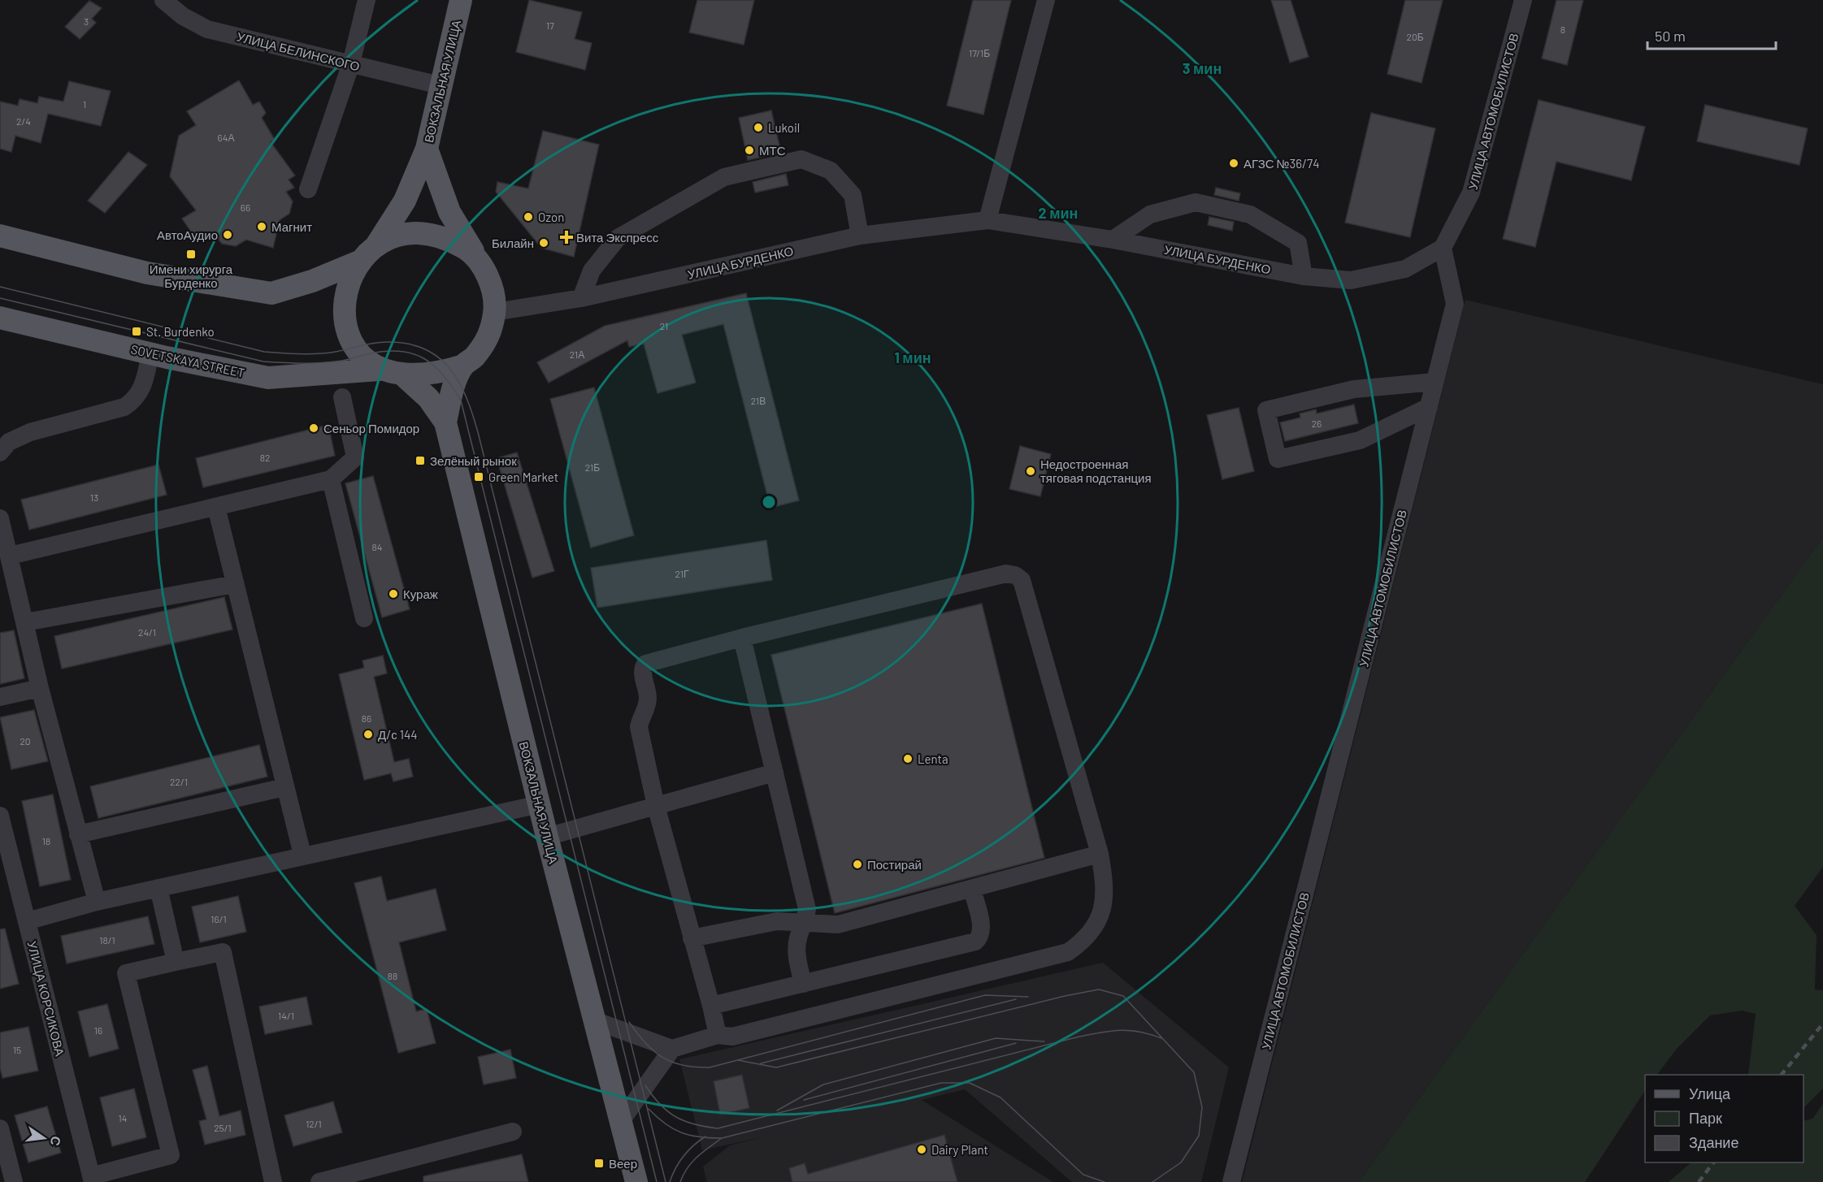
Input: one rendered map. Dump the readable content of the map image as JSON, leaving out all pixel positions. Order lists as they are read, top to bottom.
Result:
{
  "streets": {
    "main road": ["ВОКЗАЛЬНАЯ УЛИЦА", "SOVETSKAYA STREET"],
    "street": [
      "УЛИЦА БЕЛИНСКОГО",
      "УЛИЦА АВТОМОБИЛИСТОВ",
      "УЛИЦА БУРДЕНКО",
      "УЛИЦА КОРСИКОВА"
    ]
  },
  "crossings": [
    ["УЛИЦА БЕЛИНСКОГО", "ВОКЗАЛЬНАЯ УЛИЦА"],
    ["ВОКЗАЛЬНАЯ УЛИЦА", "УЛИЦА БУРДЕНКО"],
    ["ВОКЗАЛЬНАЯ УЛИЦА", "SOVETSKAYA STREET"],
    ["УЛИЦА АВТОМОБИЛИСТОВ", "УЛИЦА БУРДЕНКО"],
    ["УЛИЦА БУРДЕНКО", "SOVETSKAYA STREET"]
  ],
  "places": {
    "other": [
      "Lukoil",
      "МТС",
      "АГЗС №36/74",
      "Ozon",
      "Магнит",
      "АвтоАудио",
      "Билайн",
      "Сеньор Помидор",
      "Недостроенная тяговая подстанция",
      "Кураж",
      "Д/с 144",
      "Lenta",
      "Постирай",
      "Dairy Plant"
    ],
    "health": ["Вита Экспресс"],
    "transit": [
      "Имени хирурга Бурденко",
      "St. Burdenko",
      "Зелёный рынок",
      "Green Market",
      "Веер"
    ]
  },
  "house_numbers": [
    "3",
    "17",
    "8",
    "20Б",
    "17/1Б",
    "1",
    "2/4",
    "64А",
    "66",
    "21",
    "21А",
    "21В",
    "26",
    "82",
    "21Б",
    "13",
    "84",
    "21Г",
    "24/1",
    "86",
    "20",
    "22/1",
    "18",
    "16/1",
    "18/1",
    "88",
    "14/1",
    "16",
    "15",
    "14",
    "12/1",
    "25/1"
  ],
  "legend": ["Улица", "Парк", "Здание"],
  "scale_bar": "50 m",
  "north": "right",
  "rings": ["3 мин", "2 мин", "1 мин"]
}
